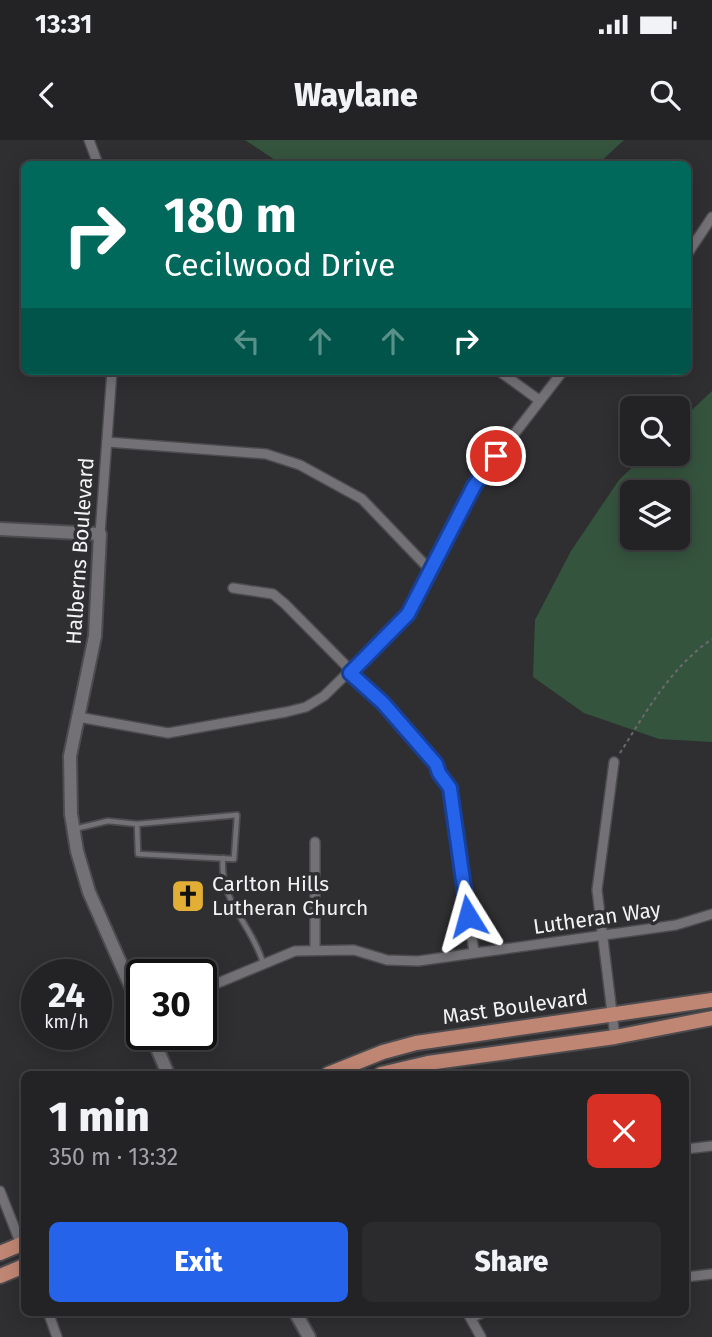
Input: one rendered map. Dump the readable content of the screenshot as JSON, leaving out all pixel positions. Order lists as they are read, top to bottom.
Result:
{
  "streets": {
    "main road": ["Mast Boulevard"],
    "street": ["Halberns Boulevard", "Lutheran Way"]
  },
  "places": {
    "church": ["Carlton Hills Lutheran Church"]
  },
  "page": {
    "status": "13:31",
    "header": "Waylane",
    "turn": ["180 m", "Cecilwood Drive"],
    "speed": "24 km/h",
    "limit": "30",
    "heading": ["1 min", "350 m · 13:32"],
    "buttons": ["Exit", "Share"]
  }
}
